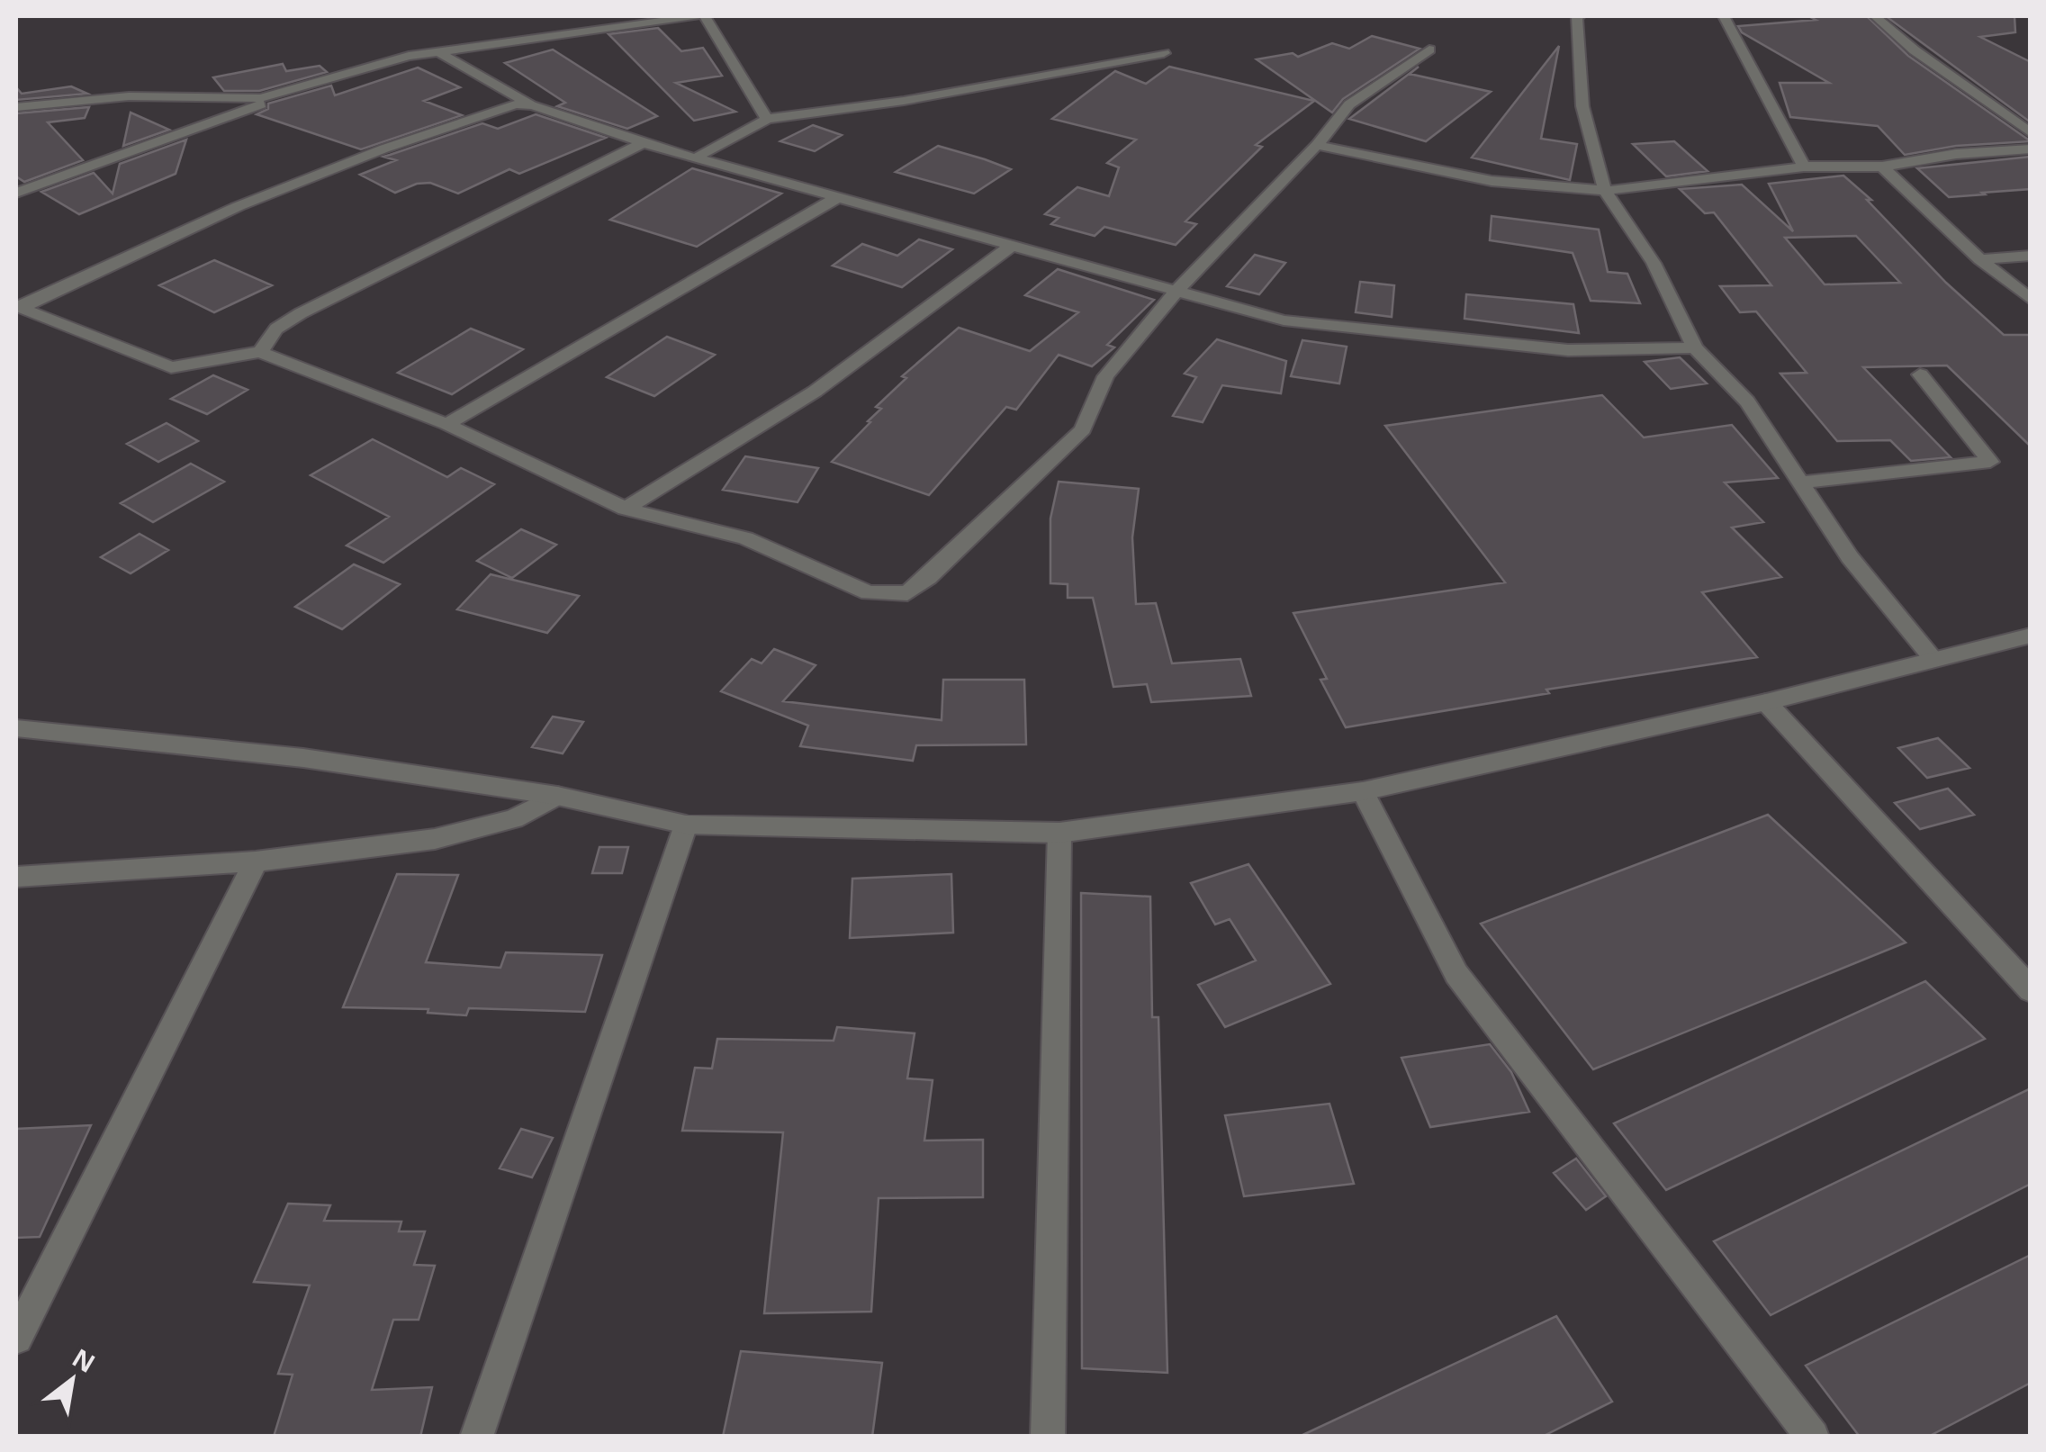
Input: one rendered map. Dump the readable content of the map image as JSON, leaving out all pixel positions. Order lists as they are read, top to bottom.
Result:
{
  "north": "top right"
}
